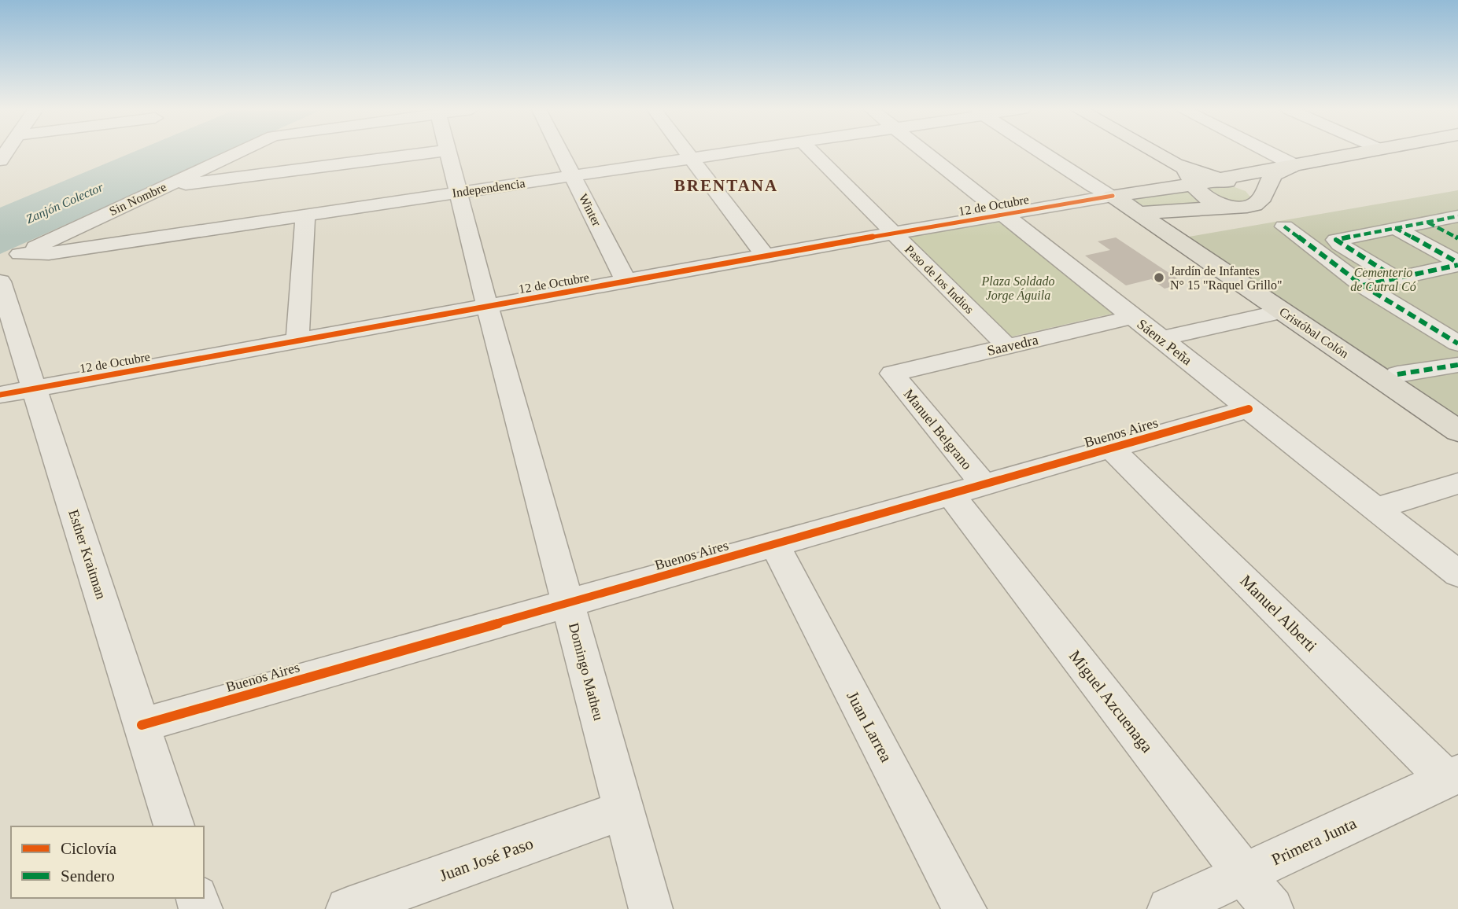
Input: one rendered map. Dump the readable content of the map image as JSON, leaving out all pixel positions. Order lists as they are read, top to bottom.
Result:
{
  "streets": {
    "main road": ["12 de Octubre", "Cristóbal Colón"],
    "street": [
      "Independencia",
      "Sin Nombre",
      "Winter",
      "Paso de los Indios",
      "Sáenz Peña",
      "Saavedra",
      "Manuel Belgrano",
      "Buenos Aires",
      "Esther Kraitman",
      "Manuel Alberti",
      "Domingo Matheu",
      "Miguel Azcuenaga",
      "Juan Larrea",
      "Primera Junta",
      "Juan José Paso"
    ]
  },
  "crossings": [
    ["Independencia", "Sin Nombre"],
    ["Independencia", "Winter"],
    ["Independencia", "Domingo Matheu"],
    ["12 de Octubre", "Winter"],
    ["12 de Octubre", "Paso de los Indios"],
    ["12 de Octubre", "Cristóbal Colón"],
    ["12 de Octubre", "Sáenz Peña"],
    ["12 de Octubre", "Esther Kraitman"],
    ["12 de Octubre", "Domingo Matheu"],
    ["Paso de los Indios", "Saavedra"],
    ["Sáenz Peña", "Saavedra"],
    ["Sáenz Peña", "Buenos Aires"],
    ["Saavedra", "Manuel Belgrano"],
    ["Manuel Belgrano", "Buenos Aires"],
    ["Manuel Belgrano", "Miguel Azcuenaga"],
    ["Buenos Aires", "Esther Kraitman"],
    ["Buenos Aires", "Manuel Alberti"],
    ["Buenos Aires", "Domingo Matheu"],
    ["Buenos Aires", "Miguel Azcuenaga"],
    ["Buenos Aires", "Juan Larrea"],
    ["Manuel Alberti", "Primera Junta"],
    ["Domingo Matheu", "Juan José Paso"],
    ["Miguel Azcuenaga", "Primera Junta"]
  ],
  "districts": ["BRENTANA"],
  "water": ["Zanjón Colector"],
  "parks": ["Cementerio de Cutral Có", "Plaza Soldado Jorge Águila"],
  "places": ["Jardín de Infantes N° 15 \"Raquel Grillo\""],
  "legend": ["Ciclovía", "Sendero"]
}
